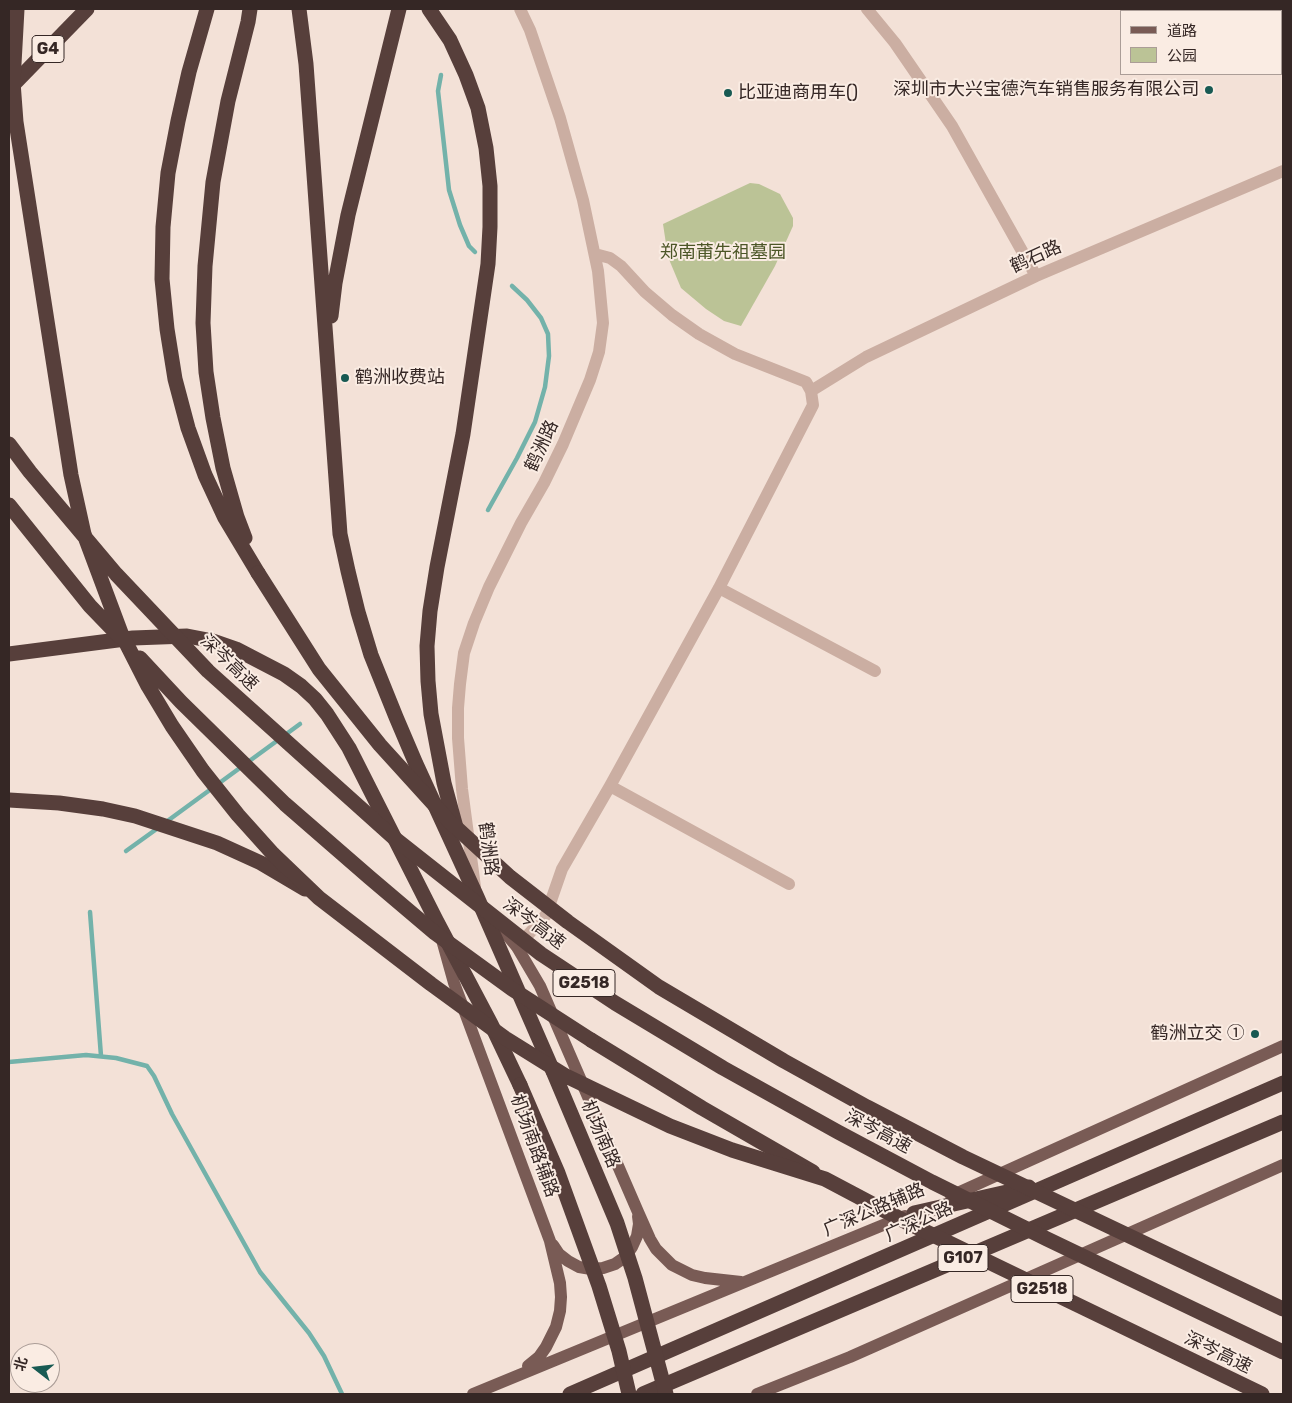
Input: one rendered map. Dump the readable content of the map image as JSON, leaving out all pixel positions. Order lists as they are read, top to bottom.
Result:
{
  "streets": {
    "highway": [
      "G4",
      "深岑高速",
      "G2518",
      "机场南路",
      "广深公路",
      "G107"
    ],
    "main road": ["机场南路辅路", "广深公路辅路"],
    "street": ["鹤石路", "鹤洲路"]
  },
  "crossings": [
    ["鹤洲路", "机场南路"],
    ["机场南路辅路", "广深公路辅路"]
  ],
  "parks": ["郑南莆先祖墓园"],
  "places": [
    "深圳市大兴宝德汽车销售服务有限公司",
    "比亚迪商用车()",
    "鹤洲收费站",
    "鹤洲立交 ①"
  ],
  "legend": ["道路", "公园"],
  "north": "left"
}
